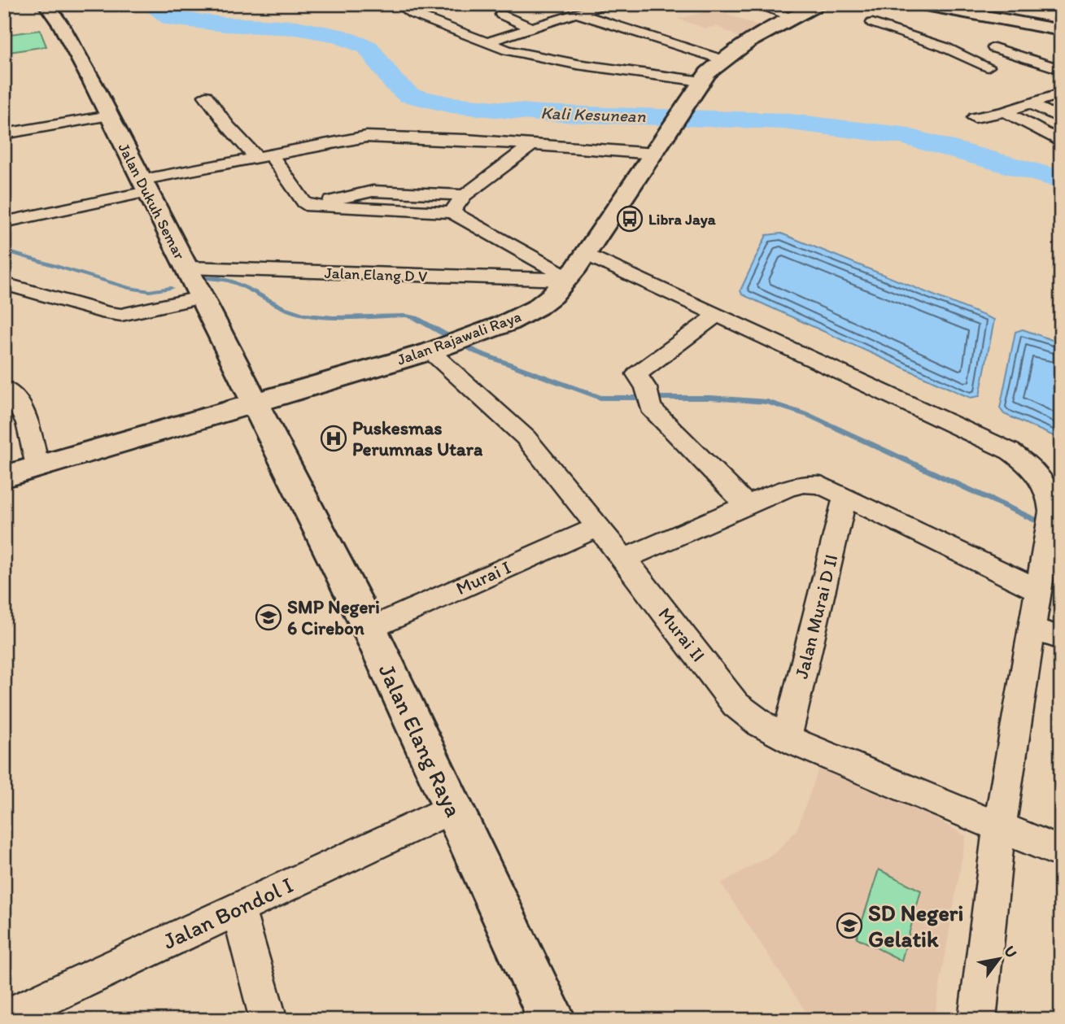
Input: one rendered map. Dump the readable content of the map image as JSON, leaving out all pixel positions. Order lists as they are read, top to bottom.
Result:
{
  "streets": {
    "street": [
      "Jalan Dukuh Semar",
      "Jalan Elang D V",
      "Jalan Rajawali Raya",
      "Murai I",
      "Jalan Murai D II",
      "Murai II",
      "Jalan Elang Raya",
      "Jalan Bondol I"
    ]
  },
  "crossings": [
    ["Jalan Dukuh Semar", "Jalan Elang D V"],
    ["Jalan Dukuh Semar", "Jalan Rajawali Raya"],
    ["Jalan Dukuh Semar", "Jalan Elang Raya"],
    ["Jalan Elang D V", "Jalan Rajawali Raya"],
    ["Jalan Rajawali Raya", "Murai II"],
    ["Jalan Rajawali Raya", "Jalan Elang Raya"],
    ["Murai I", "Murai II"],
    ["Murai I", "Jalan Elang Raya"],
    ["Jalan Murai D II", "Murai II"],
    ["Jalan Elang Raya", "Jalan Bondol I"]
  ],
  "water": ["Kali Kesunean"],
  "places": {
    "bus stop": ["Libra Jaya"],
    "hospital": ["Puskesmas Perumnas Utara"],
    "school or university": ["SMP Negeri 6 Cirebon", "SD Negeri Gelatik"]
  },
  "north": "top right"
}
